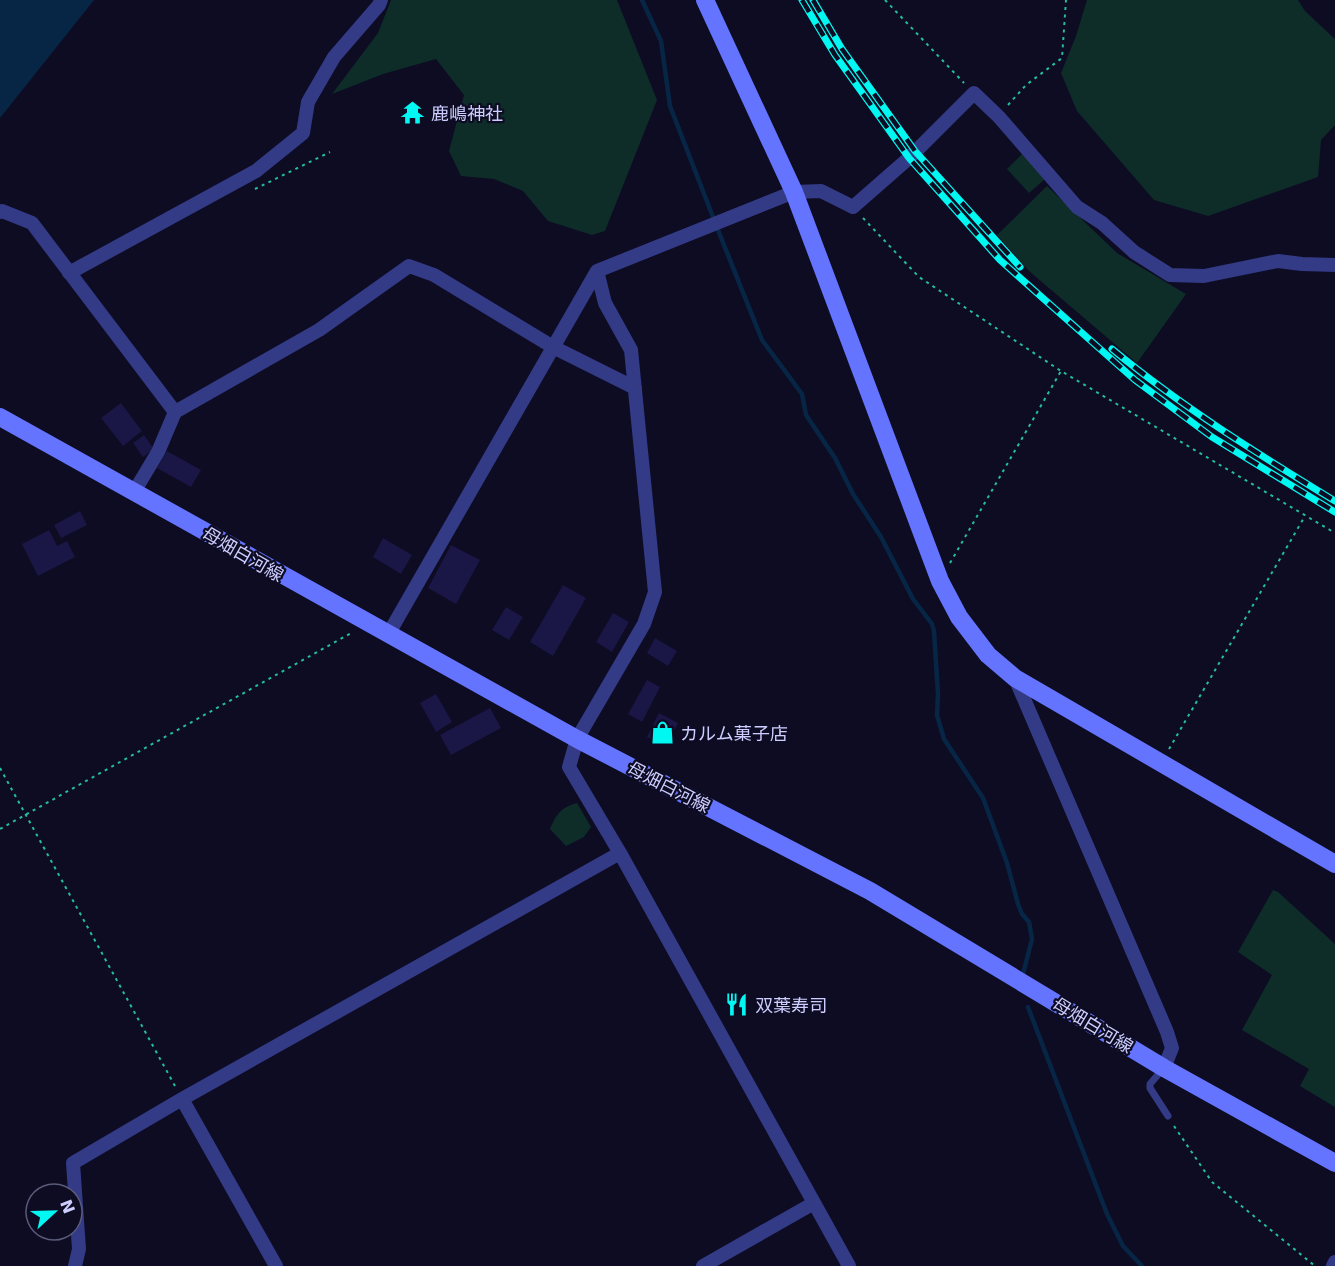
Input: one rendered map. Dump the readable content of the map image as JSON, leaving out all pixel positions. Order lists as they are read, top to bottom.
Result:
{
  "streets": {
    "main road": ["母畑白河線"]
  },
  "places": {
    "temple": ["鹿嶋神社"],
    "shop": ["カルム菓子店"],
    "restaurant": ["双葉寿司"]
  },
  "north": "right"
}
